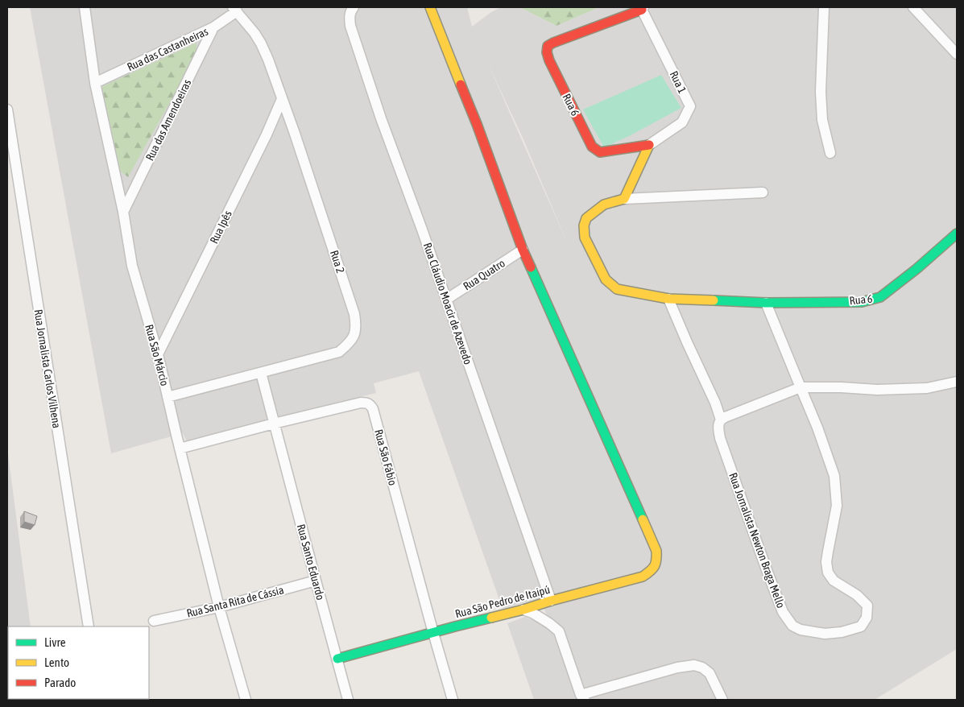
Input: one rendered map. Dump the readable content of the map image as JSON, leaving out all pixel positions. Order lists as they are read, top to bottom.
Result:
{
  "streets": {
    "street": [
      "Rua das Castanheiras",
      "Rua 1",
      "Rua 6",
      "Rua das Amendoeiras",
      "Rua Ipês",
      "Rua 2",
      "Rua Quatro",
      "Rua Cláudio Moacir de Azevedo",
      "Rua São Márcio",
      "Rua Jornalista Carlos Vilhena",
      "Rua São Fábio",
      "Rua Jornalista Newton Braga Mello",
      "Rua Santo Eduardo",
      "Rua Santa Rita de Cássia",
      "Rua São Pedro de Itaipú"
    ]
  },
  "crossings": [
    ["Rua das Castanheiras", "Rua das Amendoeiras"],
    ["Rua das Castanheiras", "Rua 2"],
    ["Rua das Castanheiras", "Rua São Márcio"],
    ["Rua 1", "Rua 6"],
    ["Rua das Amendoeiras", "Rua São Márcio"],
    ["Rua Ipês", "Rua 2"],
    ["Rua Ipês", "Rua São Márcio"],
    ["Rua 2", "Rua São Márcio"],
    ["Rua 2", "Rua Santo Eduardo"],
    ["Rua Quatro", "Rua Cláudio Moacir de Azevedo"],
    ["Rua Quatro", "Rua São Pedro de Itaipú"],
    ["Rua Cláudio Moacir de Azevedo", "Rua São Pedro de Itaipú"],
    ["Rua São Márcio", "Rua São Fábio"],
    ["Rua São Márcio", "Rua Santa Rita de Cássia"],
    ["Rua São Fábio", "Rua Santo Eduardo"],
    ["Rua São Fábio", "Rua São Pedro de Itaipú"],
    ["Rua Santo Eduardo", "Rua Santa Rita de Cássia"],
    ["Rua Santo Eduardo", "Rua São Pedro de Itaipú"]
  ],
  "legend": ["Livre", "Lento", "Parado"]
}
